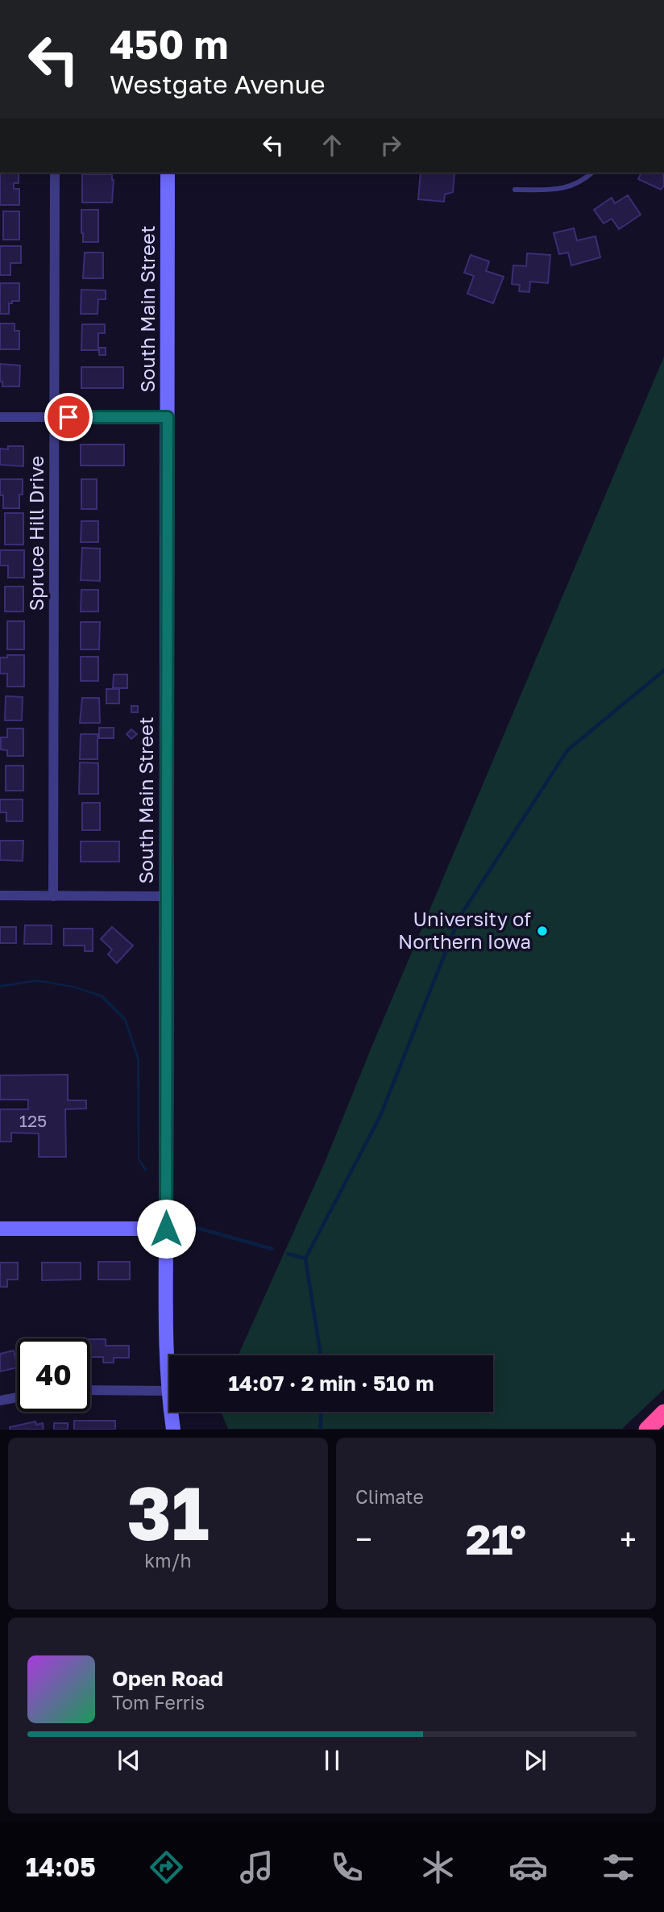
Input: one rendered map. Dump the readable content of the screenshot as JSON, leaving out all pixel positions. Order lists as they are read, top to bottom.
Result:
{
  "streets": {
    "street": ["South Main Street", "Spruce Hill Drive"]
  },
  "places": ["University of Northern Iowa"],
  "house_numbers": ["125"],
  "page": {
    "turn": ["450 m", "Westgate Avenue"],
    "limit": "40",
    "trip": "14:07 · 2 min · 510 m",
    "tile": [
      ["31", "km/h"],
      "Climate"
    ],
    "heat": ["−", "21°", "+"],
    "song": ["Open Road", "Tom Ferris"],
    "tabs": "14:05"
  }
}
